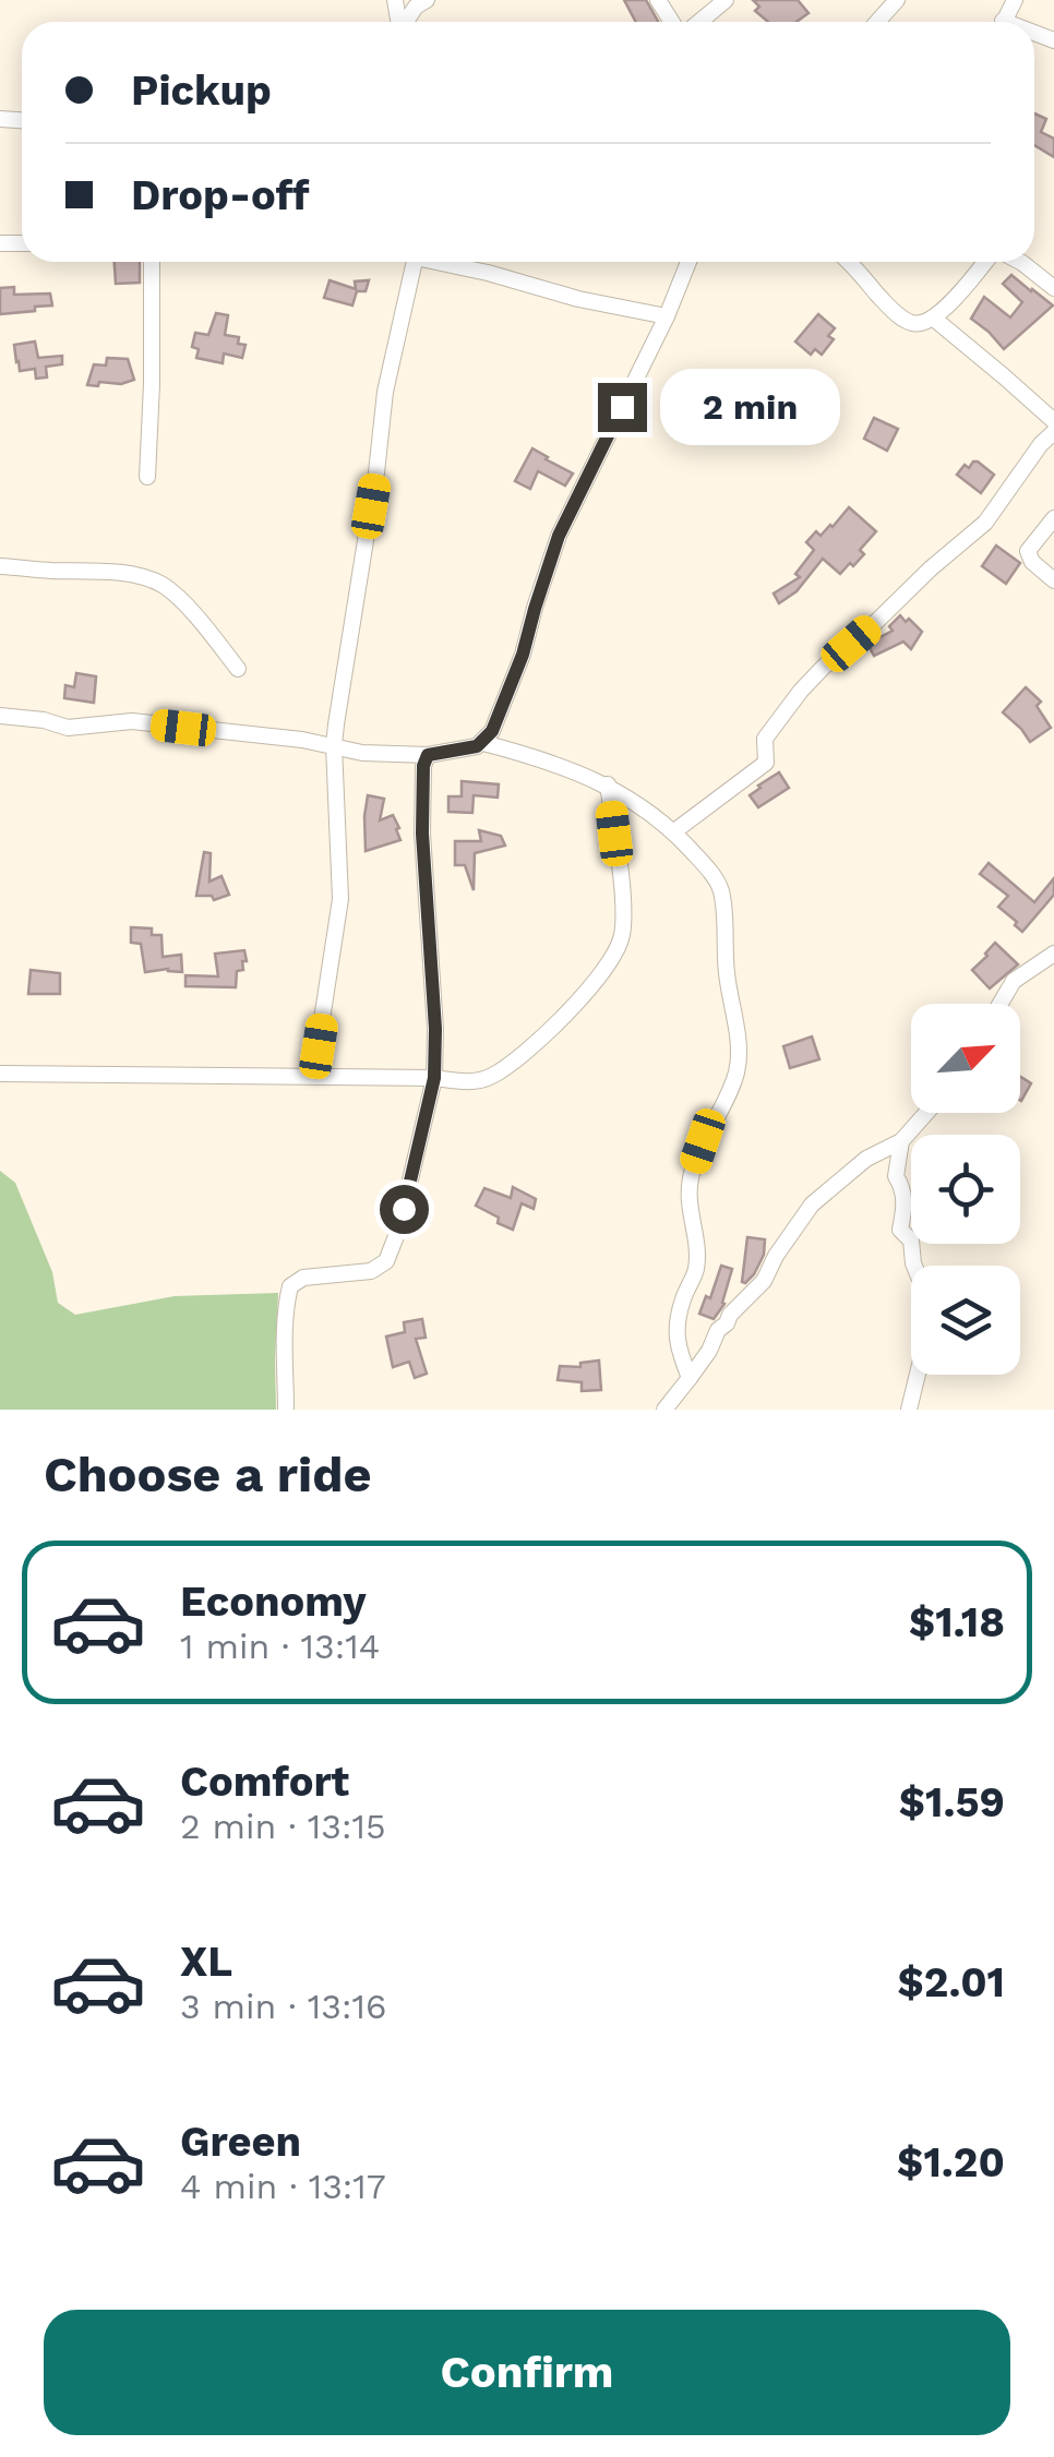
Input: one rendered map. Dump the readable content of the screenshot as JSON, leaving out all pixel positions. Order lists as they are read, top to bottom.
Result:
{
  "north": "top right",
  "page": {
    "banner": ["Pickup", "Drop-off"],
    "bubble": "2 min",
    "heading": "Choose a ride",
    "list": [
      {
        "name": "Economy",
        "note": "1 min · 13:14",
        "value": "$1.18"
      },
      {
        "name": "Comfort",
        "note": "2 min · 13:15",
        "value": "$1.59"
      },
      {
        "name": "XL",
        "note": "3 min · 13:16",
        "value": "$2.01"
      },
      {
        "name": "Green",
        "note": "4 min · 13:17",
        "value": "$1.20"
      }
    ],
    "buttons": "Confirm"
  }
}
